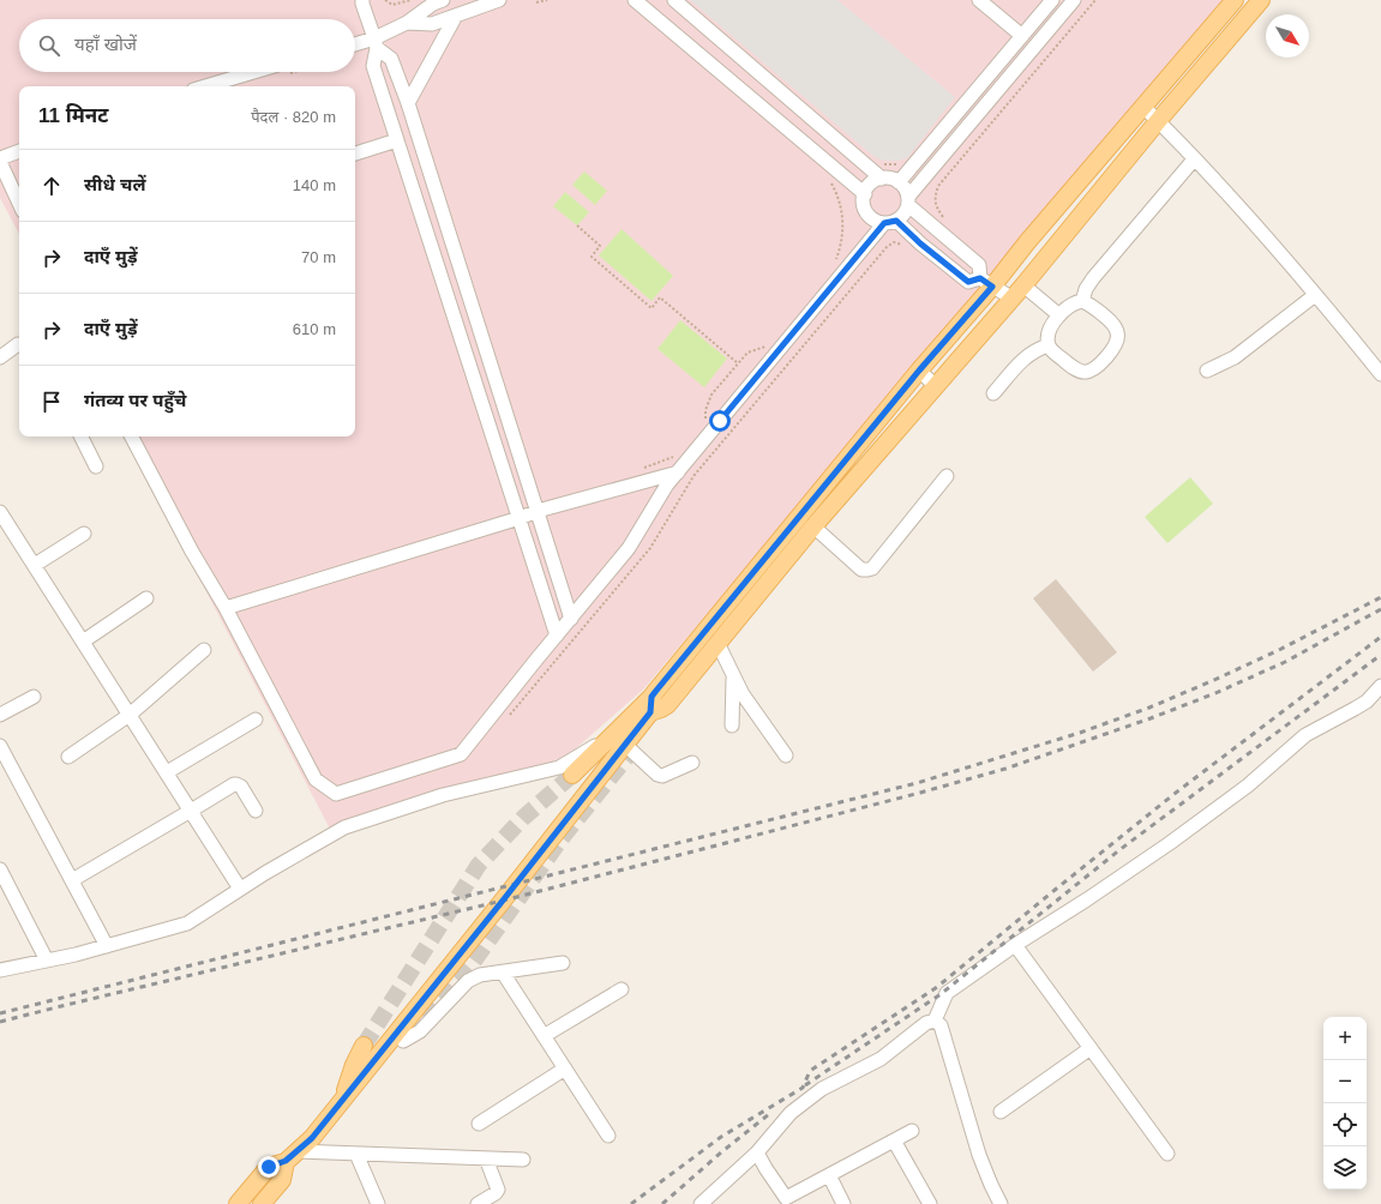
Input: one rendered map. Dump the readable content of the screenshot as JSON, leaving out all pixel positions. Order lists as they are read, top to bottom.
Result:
{
  "north": "bottom right",
  "page": {
    "search": "यहाँ खोजें",
    "heading": ["11 मिनट", "पैदल · 820 m"],
    "list": [
      ["सीधे चलें", "140 m"],
      ["दाएँ मुड़ें", "70 m"],
      ["दाएँ मुड़ें", "610 m"],
      "गंतव्य पर पहुँचे"
    ],
    "map_buttons": ["+", "−"]
  }
}
